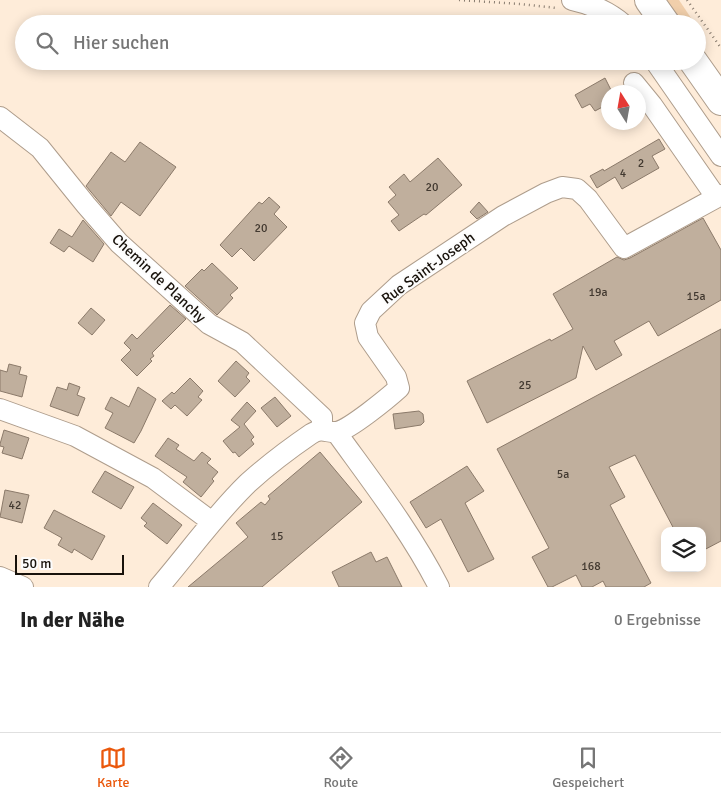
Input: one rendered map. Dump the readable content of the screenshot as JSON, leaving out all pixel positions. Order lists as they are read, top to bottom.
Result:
{
  "streets": {
    "street": ["Rue Saint-Joseph", "Chemin de Planchy"]
  },
  "crossings": [
    ["Rue Saint-Joseph", "Chemin de Planchy"]
  ],
  "house_numbers": [
    "2",
    "4",
    "20",
    "20",
    "19a",
    "15a",
    "25",
    "5a",
    "42",
    "15",
    "168"
  ],
  "scale_bar": "50 m",
  "north": "top",
  "page": {
    "search": "Hier suchen",
    "scale": "50 m",
    "heading": ["In der Nähe", "0 Ergebnisse"],
    "nav": ["Karte", "Route", "Gespeichert"]
  }
}
